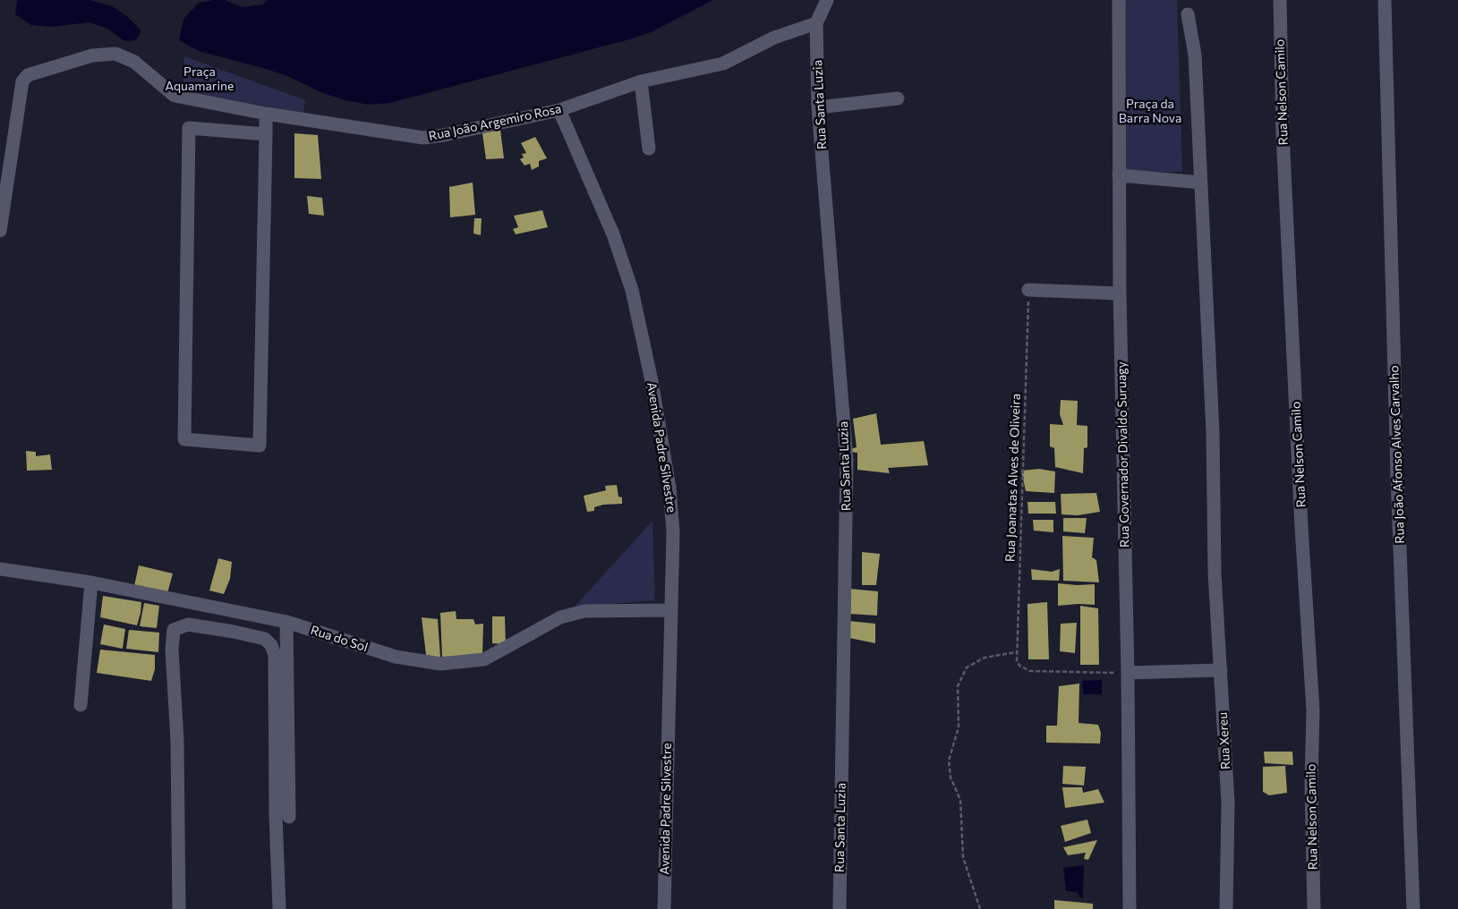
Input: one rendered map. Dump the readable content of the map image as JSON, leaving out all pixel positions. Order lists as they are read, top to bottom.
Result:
{
  "streets": {
    "street": [
      "Rua Nelson Camilo",
      "Rua Santa Luzia",
      "Rua João Argemiro Rosa",
      "Avenida Padre Silvestre",
      "Rua Governador Divaldo Suruagy",
      "Rua João Afonso Alves Carvalho",
      "Rua do Sol",
      "Rua Xereu"
    ],
    "path": ["Rua Joanatas Alves de Oliveira"]
  },
  "crossings": [
    ["Rua Santa Luzia", "Rua João Argemiro Rosa"],
    ["Rua João Argemiro Rosa", "Avenida Padre Silvestre"],
    ["Avenida Padre Silvestre", "Rua do Sol"],
    ["Rua Governador Divaldo Suruagy", "Rua Joanatas Alves de Oliveira"]
  ],
  "parks": ["Praça Aquamarine", "Praça da Barra Nova"]
}
